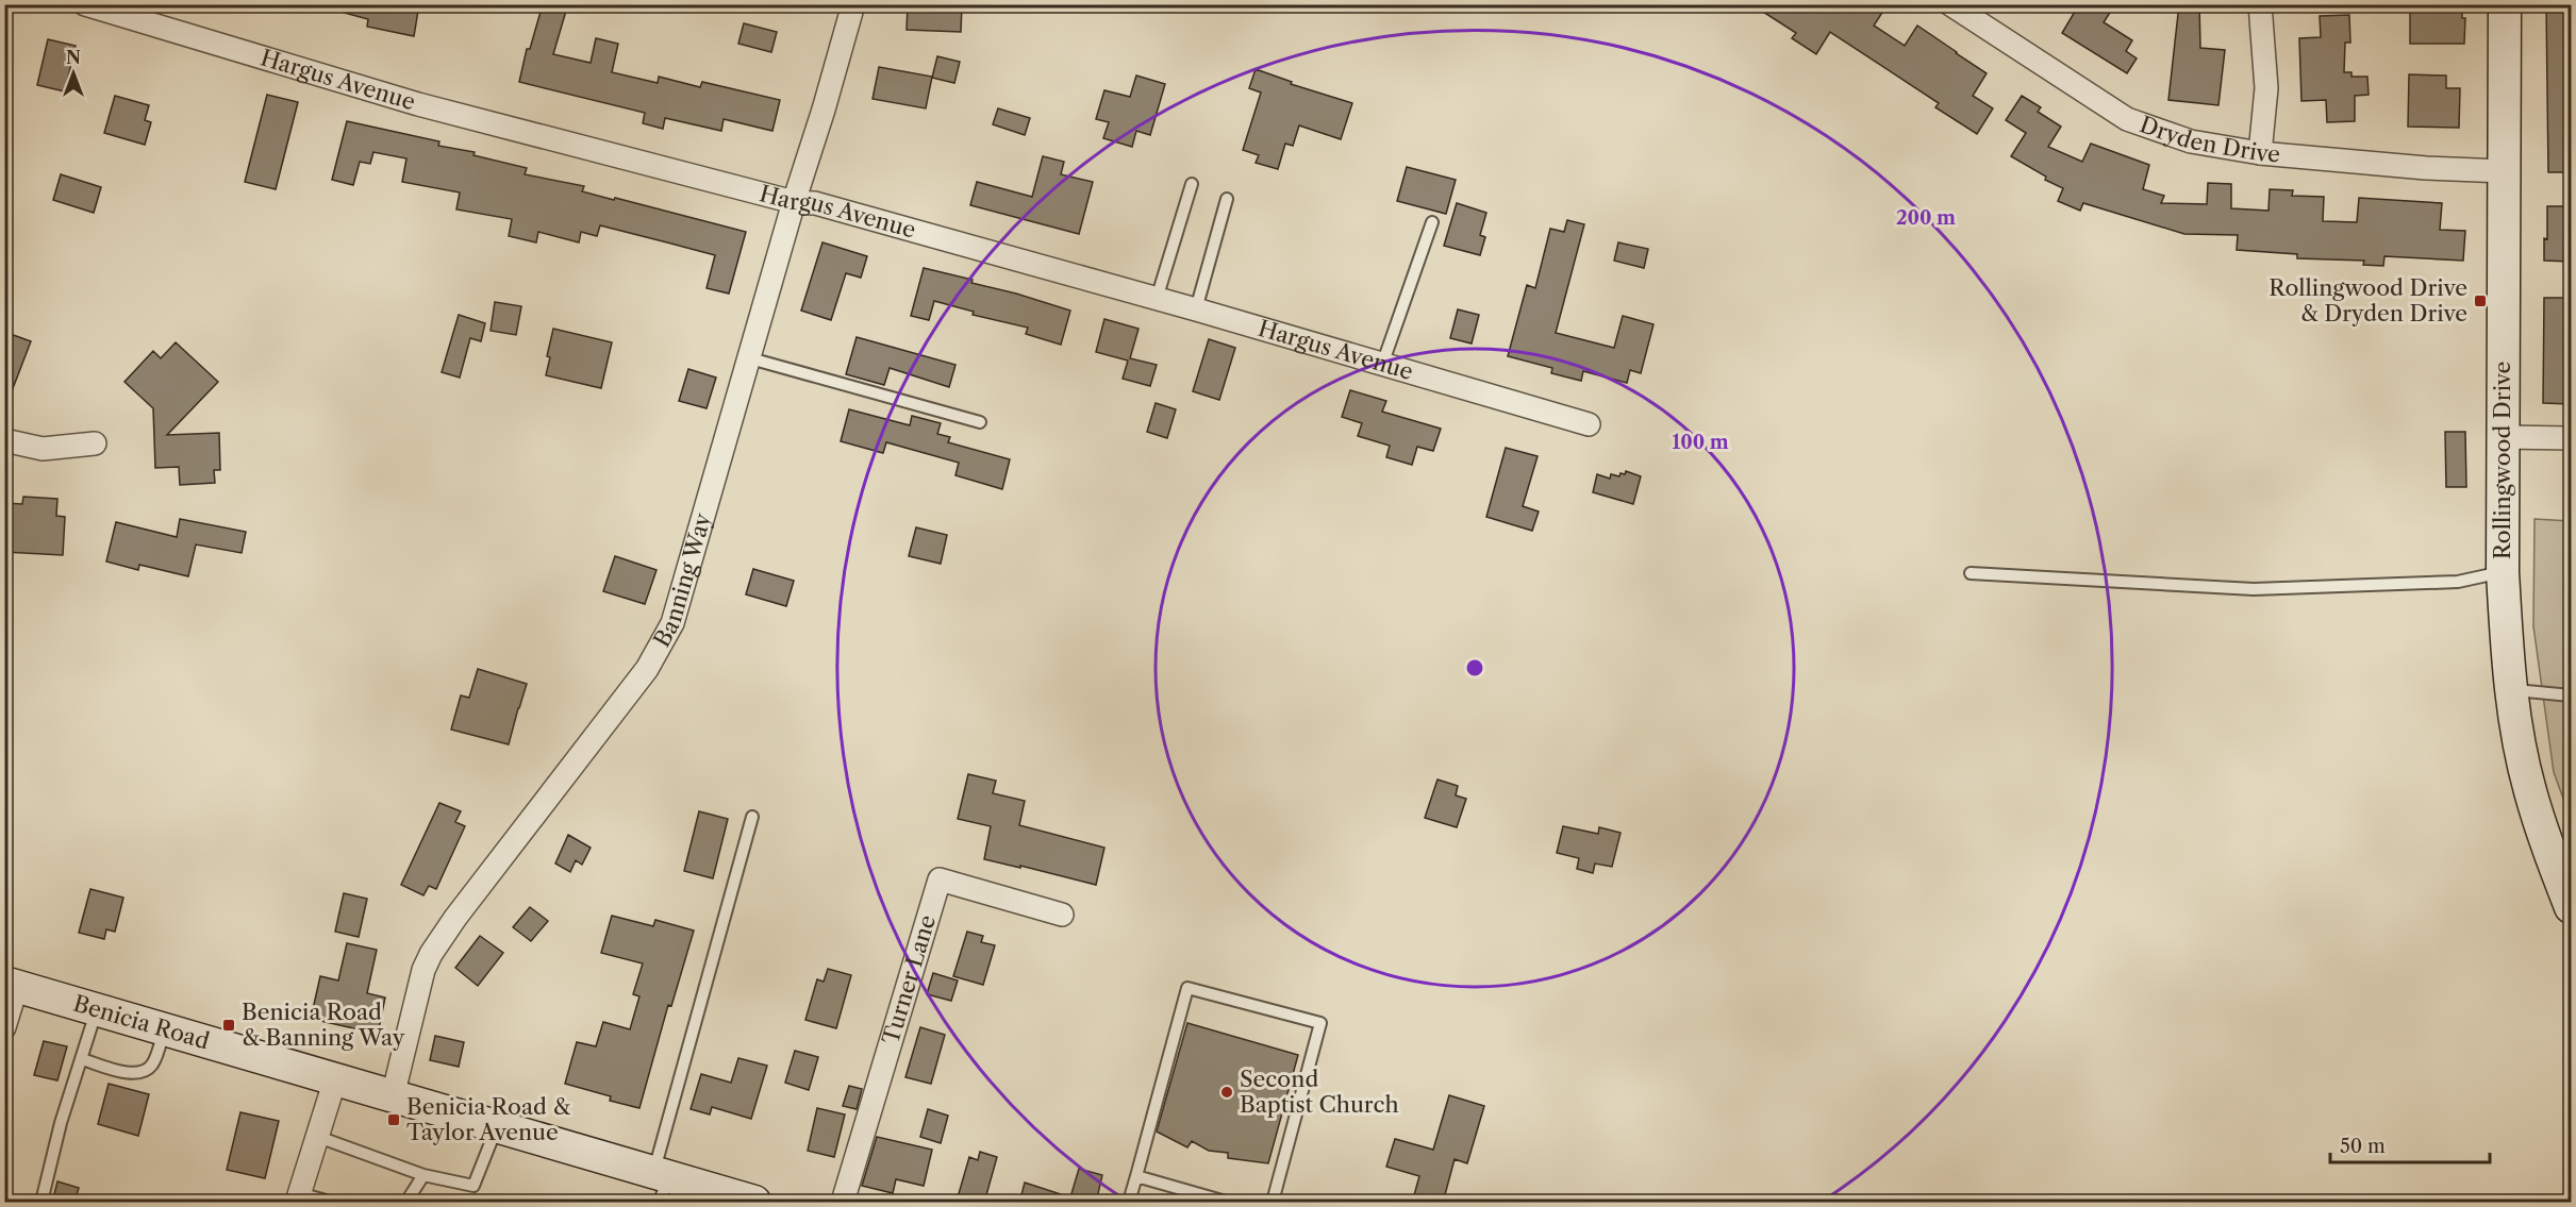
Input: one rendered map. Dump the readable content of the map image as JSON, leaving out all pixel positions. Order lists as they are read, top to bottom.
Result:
{
  "streets": {
    "street": [
      "Hargus Avenue",
      "Dryden Drive",
      "Rollingwood Drive",
      "Banning Way",
      "Turner Lane",
      "Benicia Road"
    ]
  },
  "crossings": [
    ["Hargus Avenue", "Banning Way"],
    ["Dryden Drive", "Rollingwood Drive"],
    ["Banning Way", "Benicia Road"]
  ],
  "places": {
    "transit": ["Rollingwood Drive & Dryden Drive", "Benicia Road & Banning Way", "Benicia Road & Taylor Avenue"],
    "other": ["Second Baptist Church"]
  },
  "scale_bar": "50 m",
  "north": "top",
  "rings": ["200 m", "100 m"]
}
